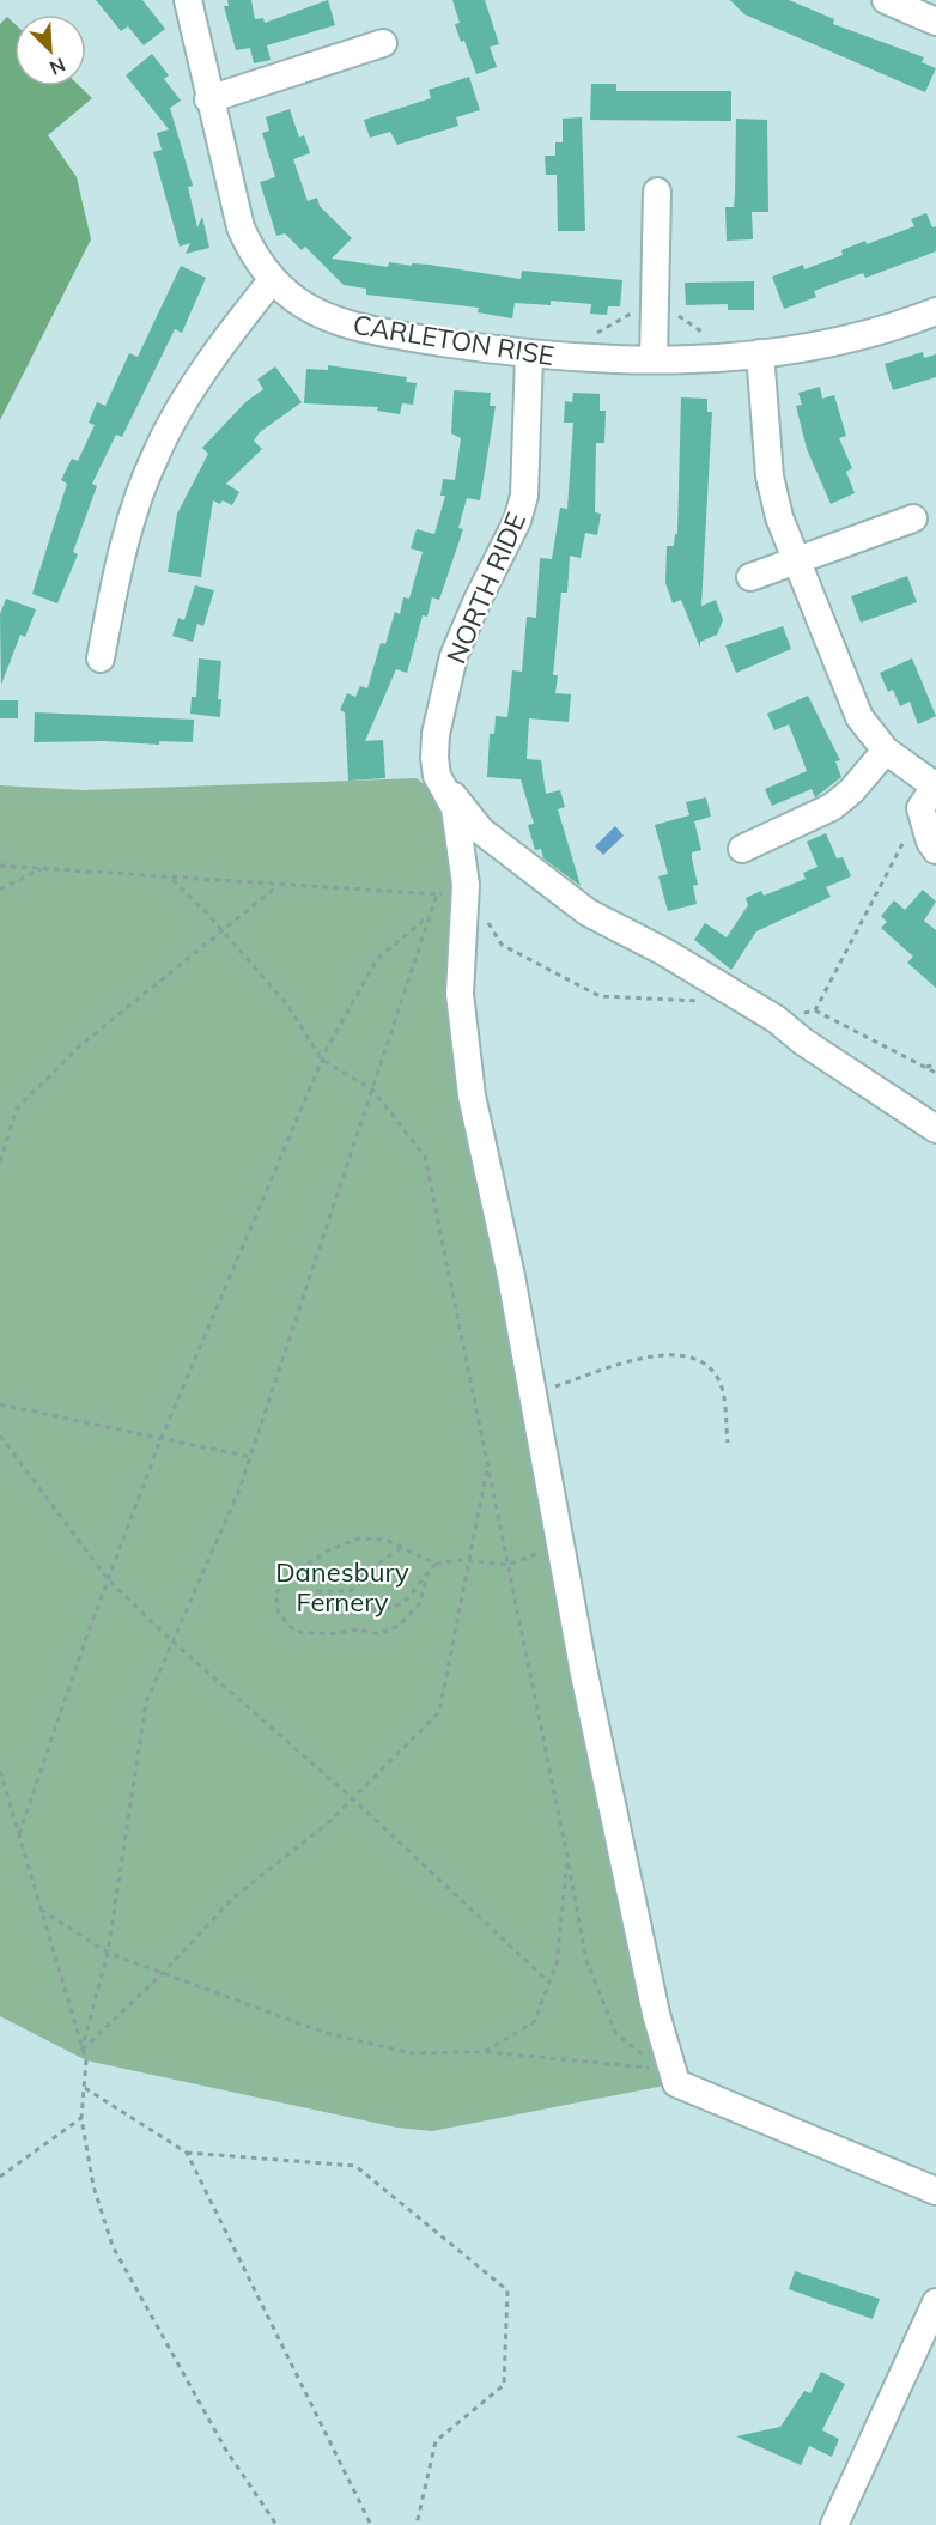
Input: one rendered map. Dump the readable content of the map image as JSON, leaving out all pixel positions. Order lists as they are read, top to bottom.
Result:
{
  "streets": {
    "street": ["CARLETON RISE", "NORTH RIDE"]
  },
  "crossings": [
    ["CARLETON RISE", "NORTH RIDE"]
  ],
  "parks": ["Danesbury Fernery"],
  "north": "bottom right"
}
